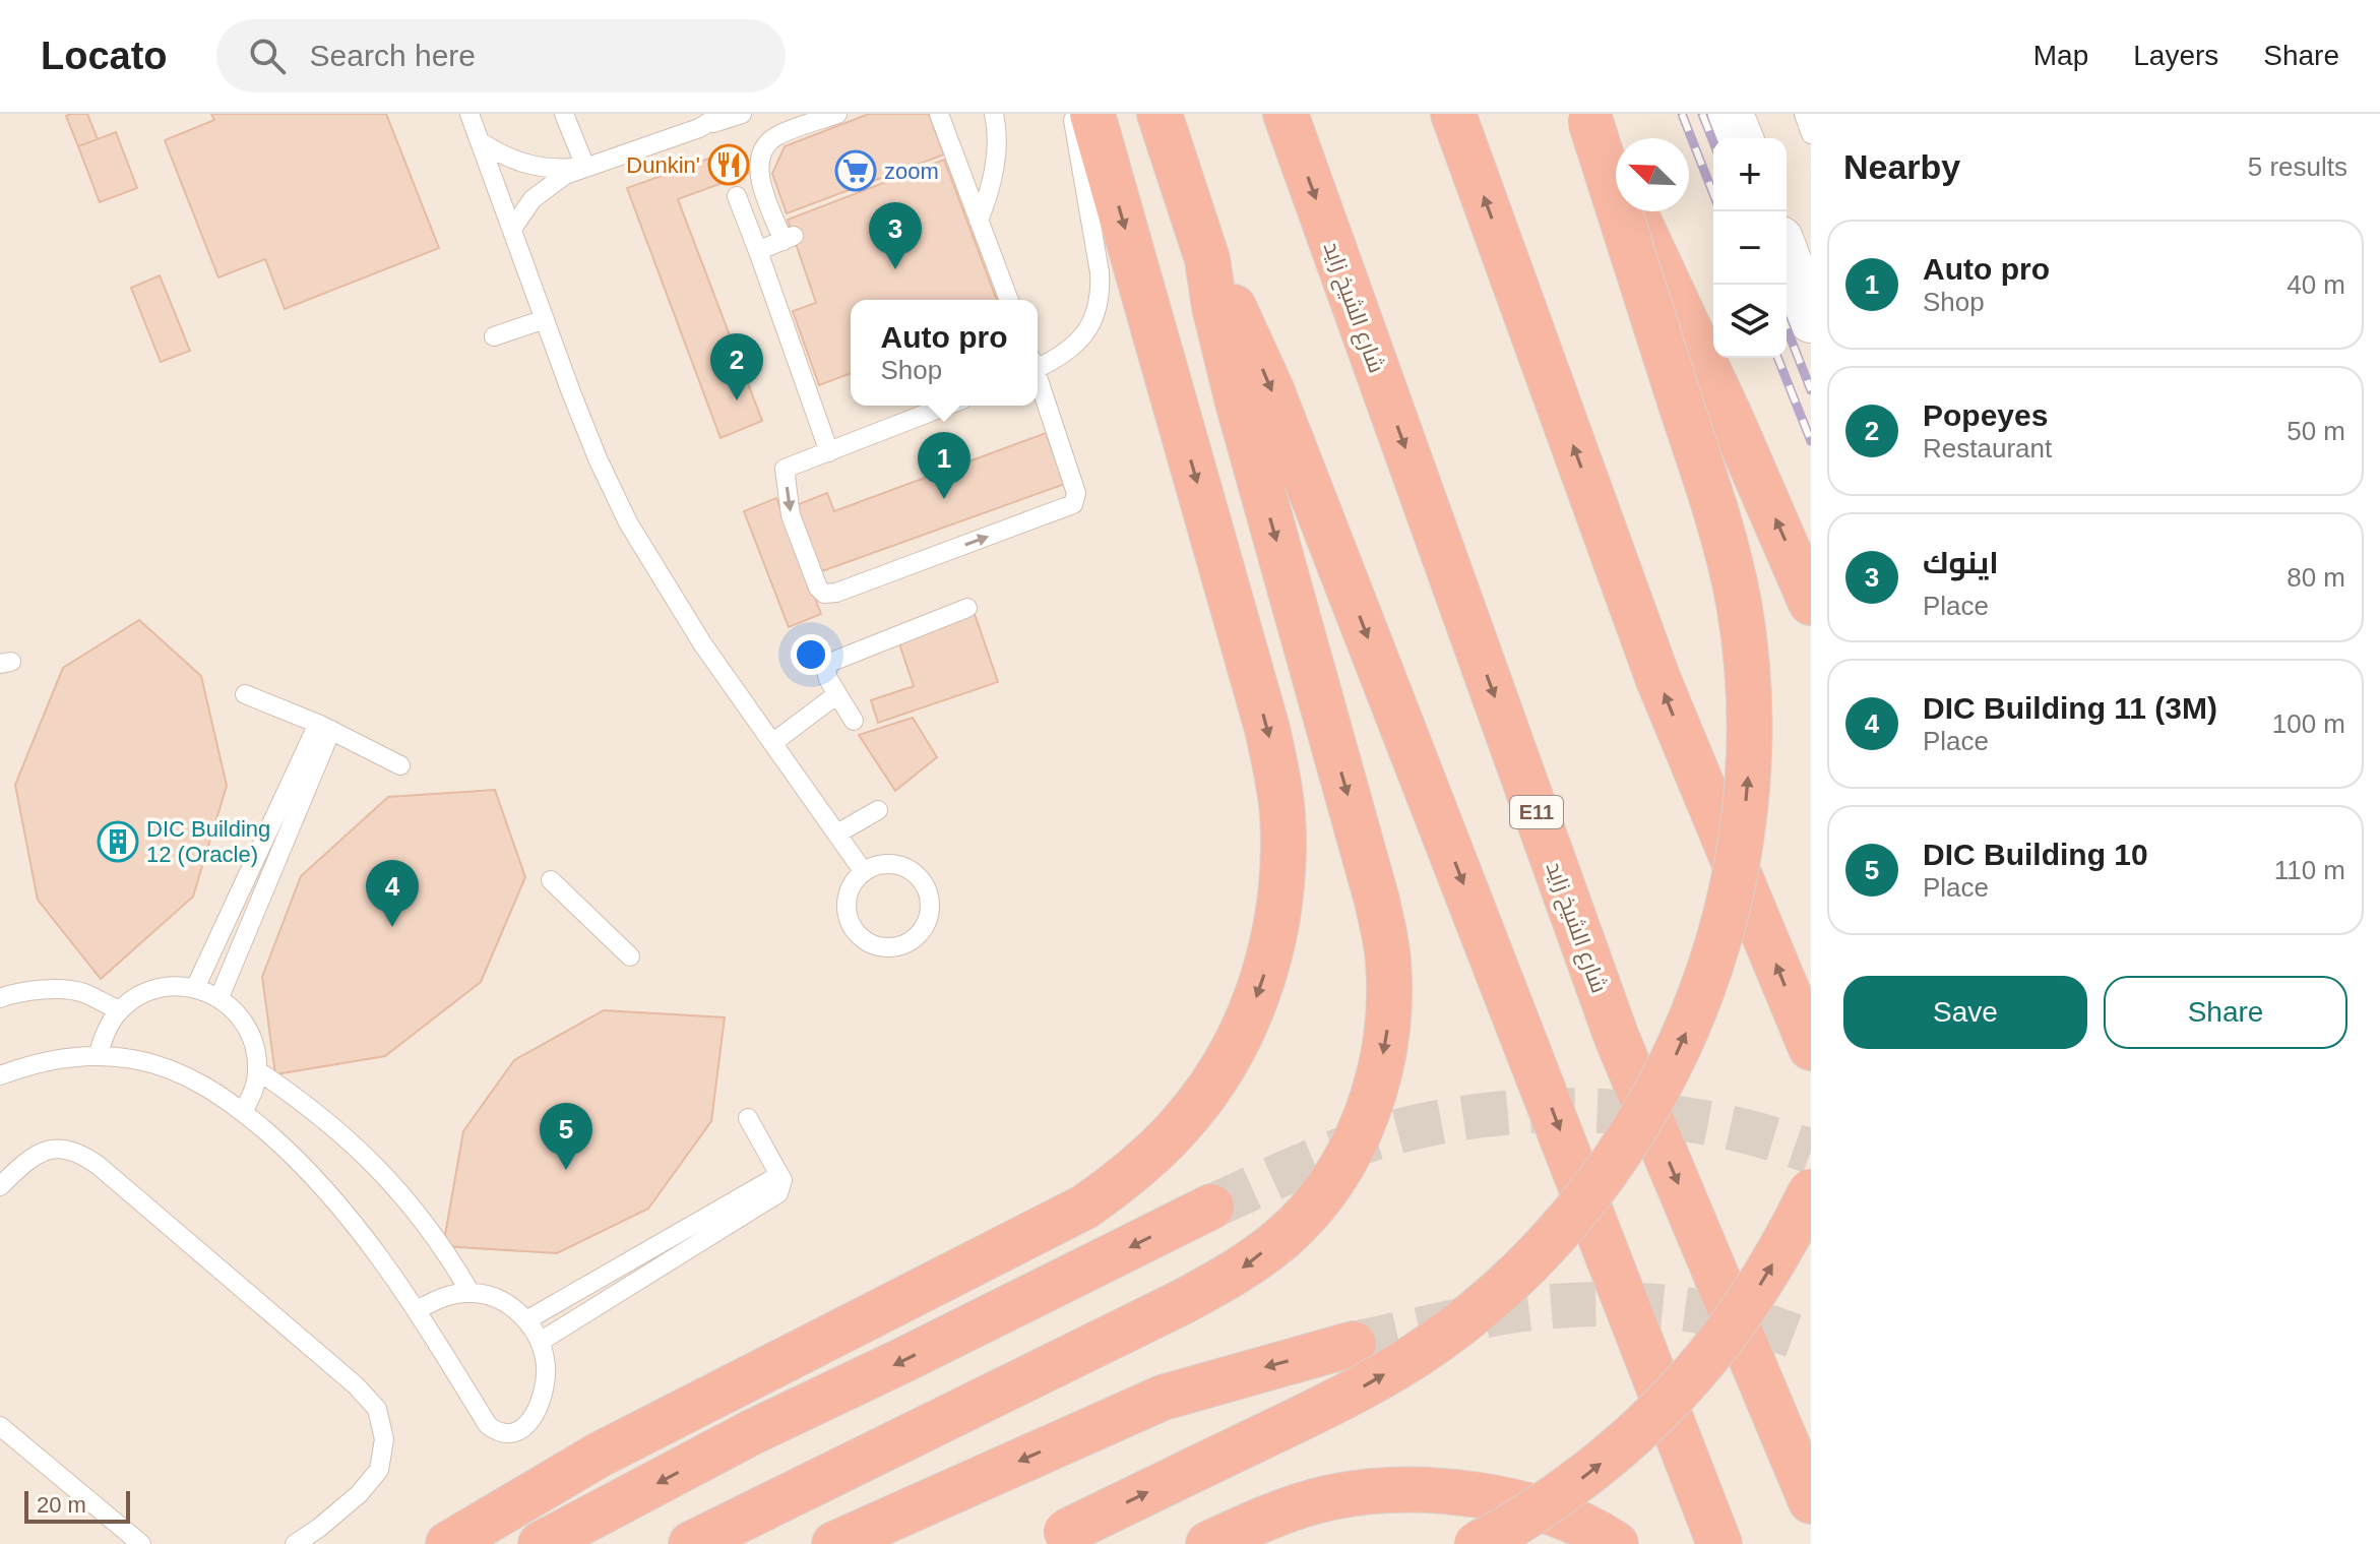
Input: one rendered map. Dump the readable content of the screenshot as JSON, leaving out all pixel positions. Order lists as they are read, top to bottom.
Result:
{
  "streets": {
    "highway": ["شارع الشيخ زايد", "E11"]
  },
  "places": {
    "restaurant": ["Dunkin'"],
    "supermarket": ["zoom"],
    "building": ["DIC Building 12 (Oracle)"]
  },
  "scale_bar": "20 m",
  "north": "top left",
  "page": {
    "header": "Locato",
    "search": "Search here",
    "nav": ["Map", "Layers", "Share"],
    "heading": ["Nearby", "5 results"],
    "map_buttons": ["+", "−"],
    "pins": [
      "3",
      "2",
      "1",
      "4",
      "5"
    ],
    "list": [
      {
        "mark": "1",
        "name": "Auto pro",
        "note": "Shop",
        "value": "40 m"
      },
      {
        "mark": "2",
        "name": "Popeyes",
        "note": "Restaurant",
        "value": "50 m"
      },
      {
        "mark": "3",
        "name": "اينوك",
        "note": "Place",
        "value": "80 m"
      },
      {
        "mark": "4",
        "name": "DIC Building 11 (3M)",
        "note": "Place",
        "value": "100 m"
      },
      {
        "mark": "5",
        "name": "DIC Building 10",
        "note": "Place",
        "value": "110 m"
      }
    ],
    "popup": ["Auto pro", "Shop"],
    "buttons": ["Save", "Share"],
    "scale": "20 m"
  }
}
